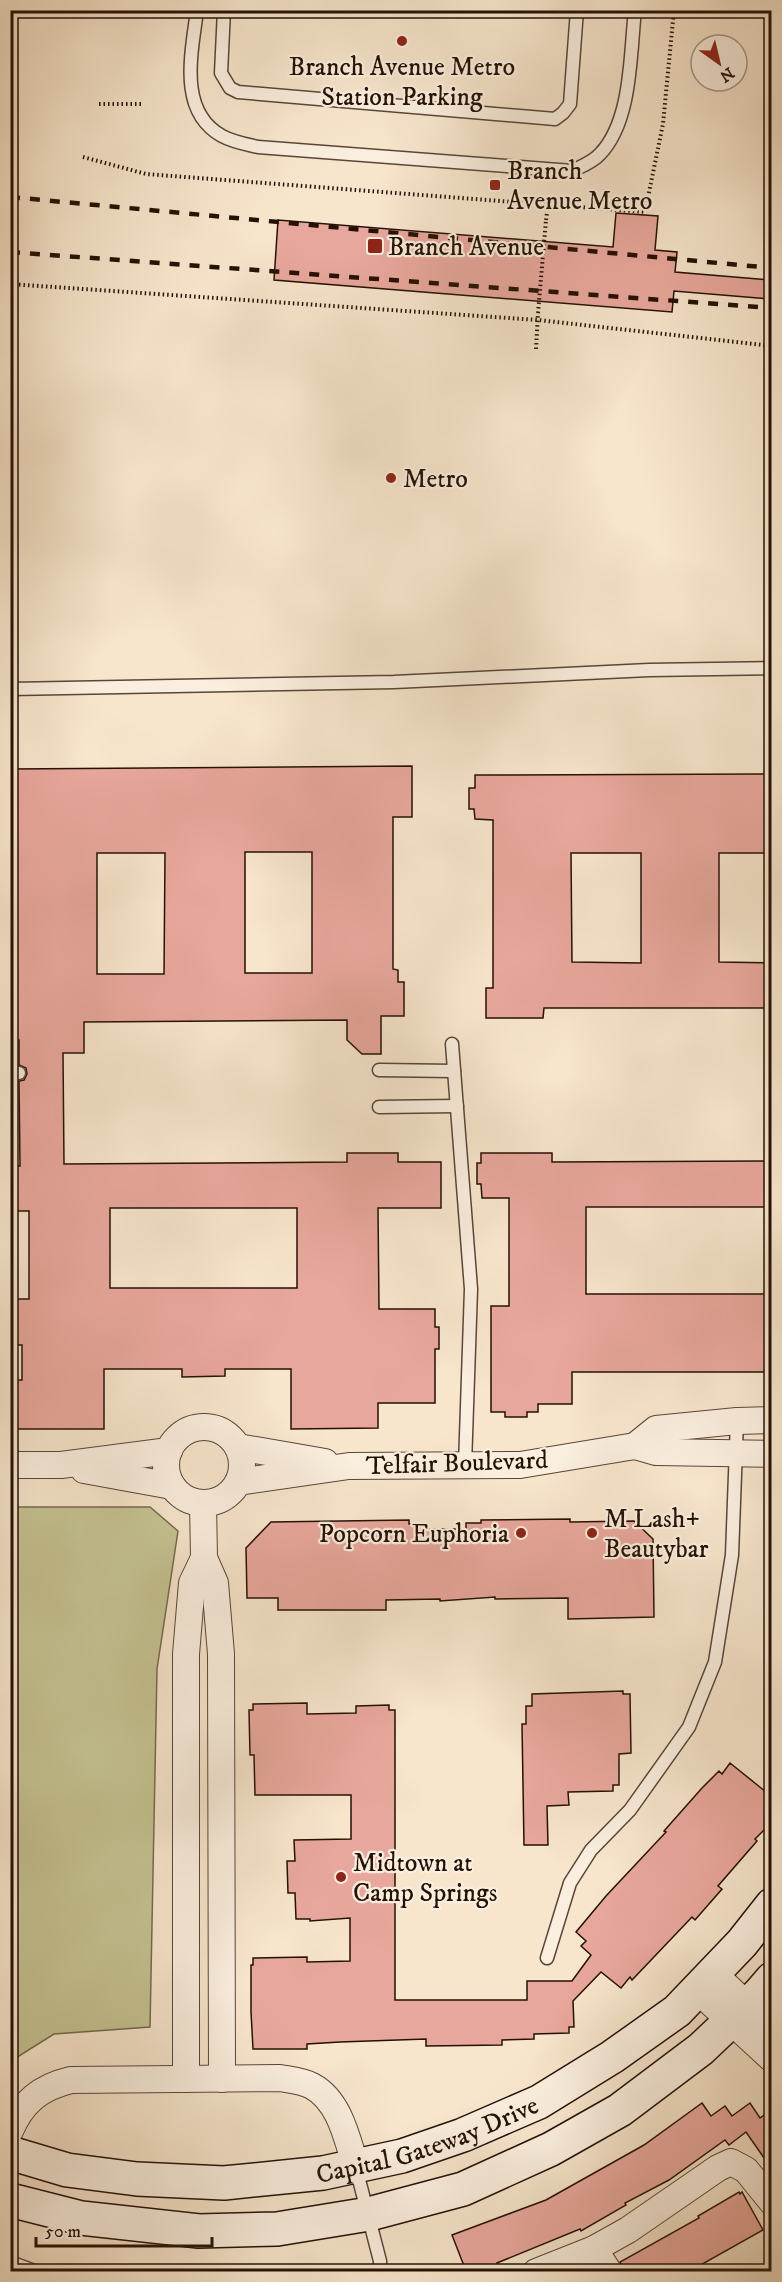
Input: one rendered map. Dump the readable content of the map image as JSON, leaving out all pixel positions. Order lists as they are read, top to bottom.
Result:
{
  "streets": {
    "street": ["Telfair Boulevard", "Capital Gateway Drive"]
  },
  "places": {
    "other": [
      "Branch Avenue Metro Station Parking",
      "Metro",
      "Popcorn Euphoria",
      "M Lash+ Beautybar",
      "Midtown at Camp Springs"
    ],
    "transit": ["Branch Avenue Metro", "Branch Avenue"]
  },
  "scale_bar": "50 m",
  "north": "bottom right"
}
